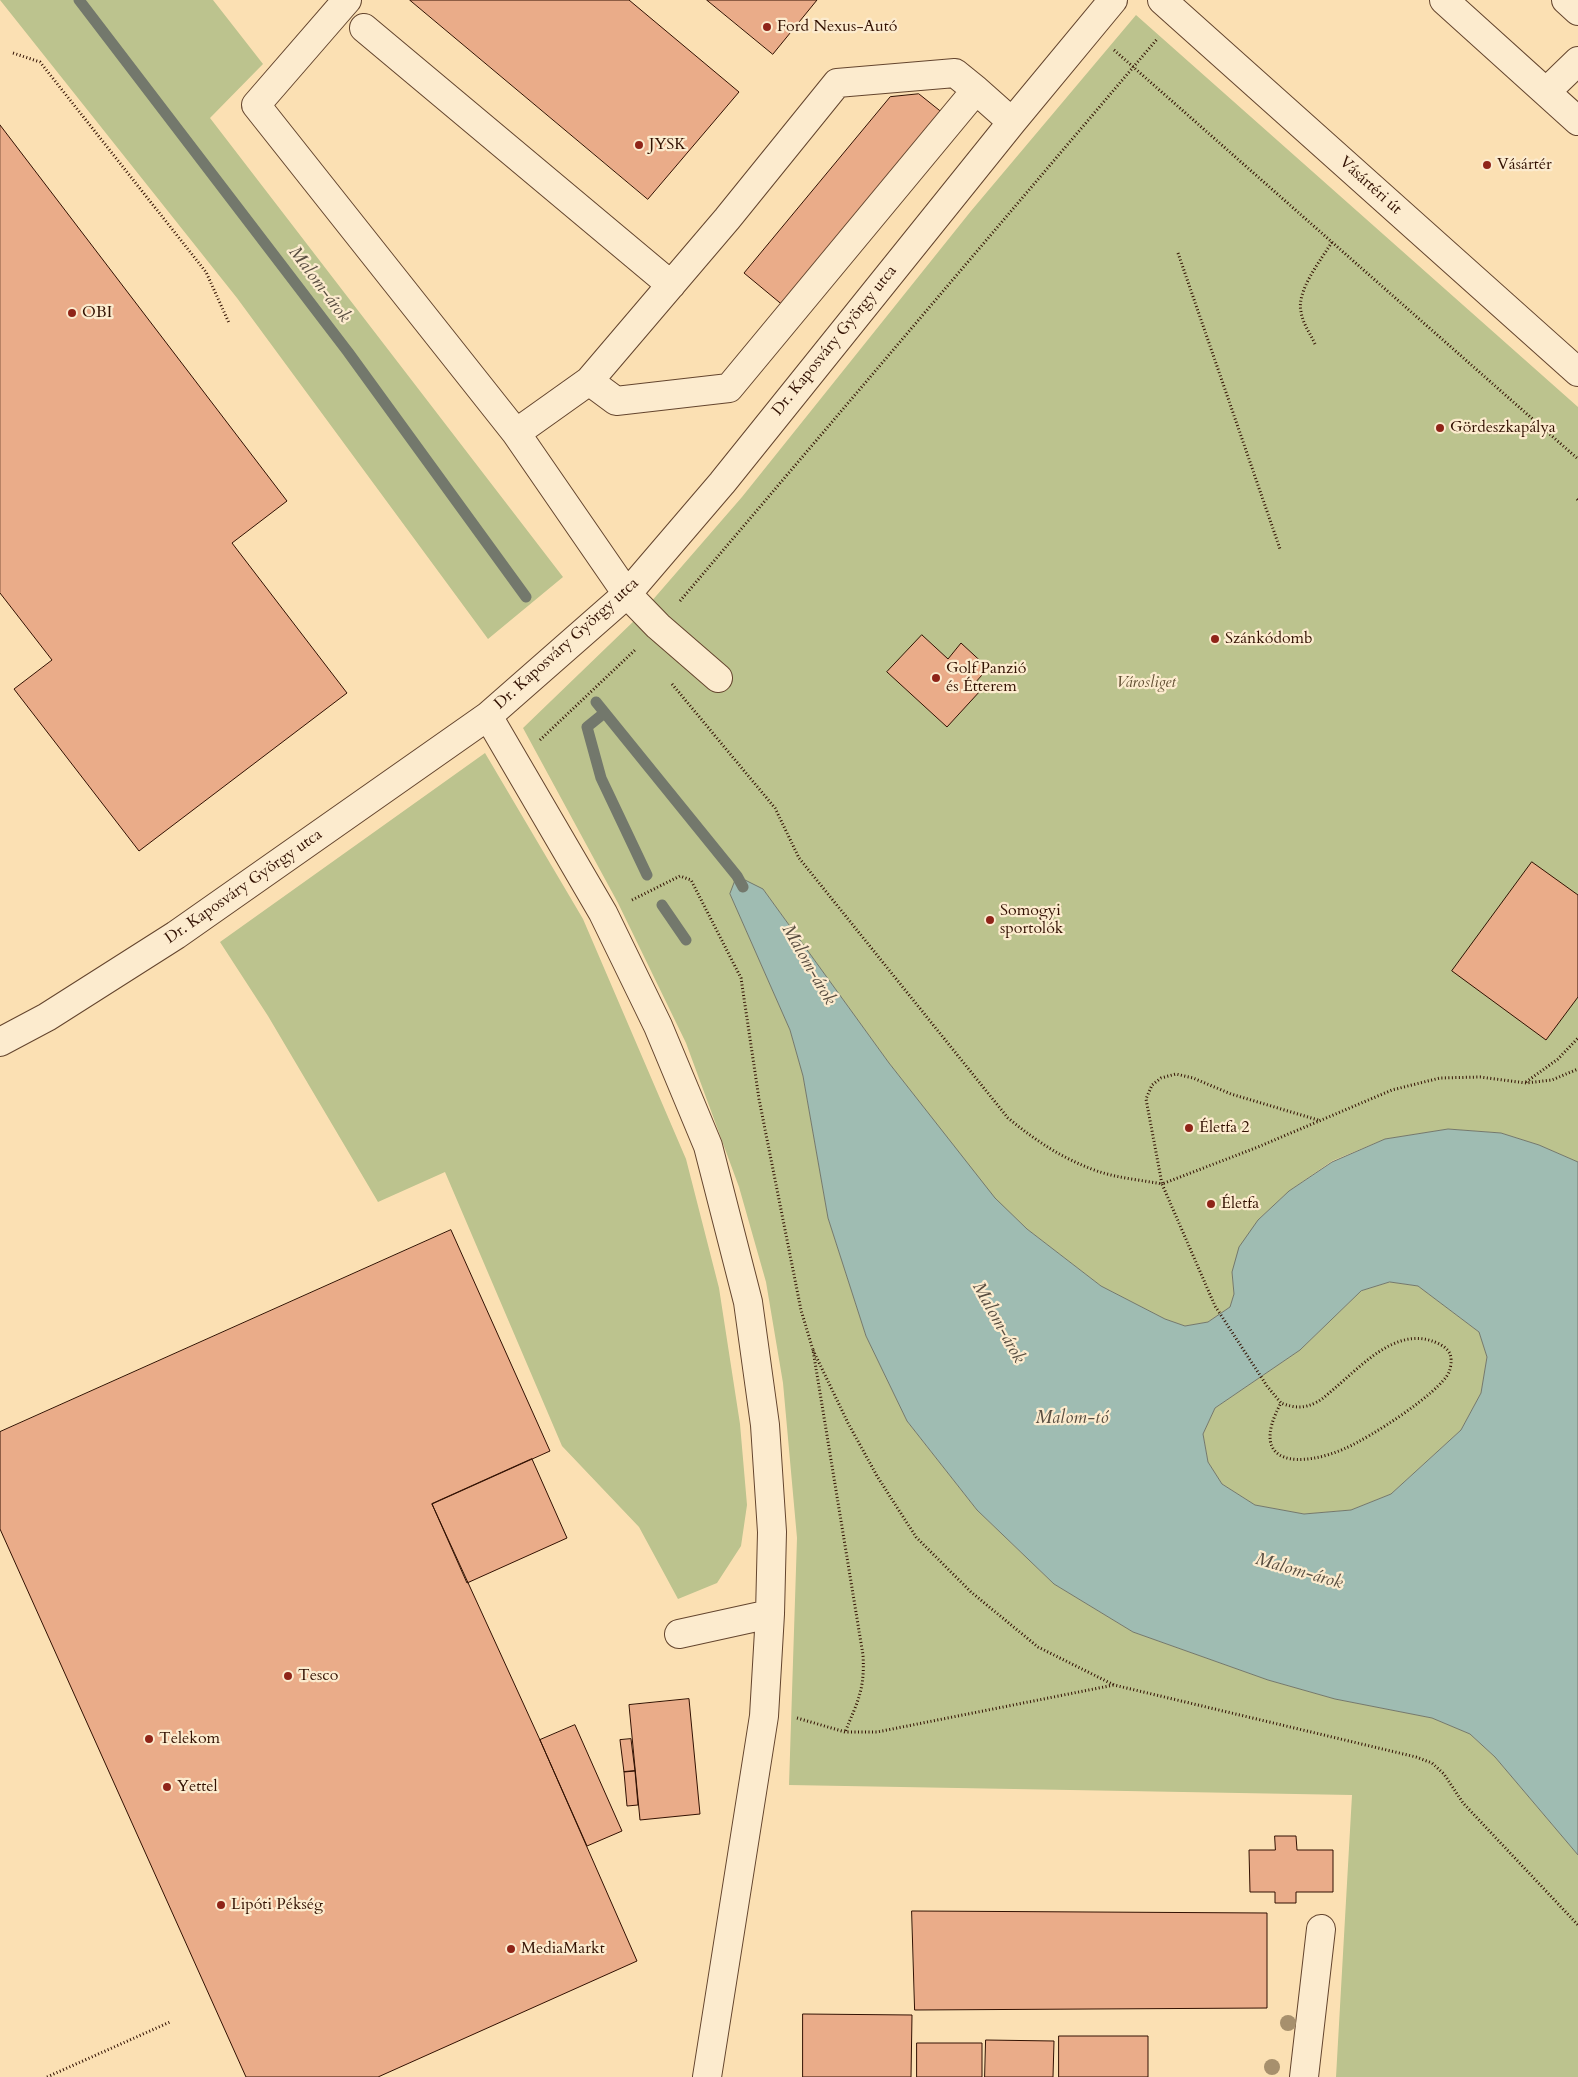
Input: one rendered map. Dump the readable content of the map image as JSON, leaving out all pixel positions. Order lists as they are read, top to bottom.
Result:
{
  "streets": {
    "street": ["Vásártéri út", "Dr. Kaposváry György utca"]
  },
  "water": ["Malom-árok", "Malom-tó"],
  "parks": ["Városliget"],
  "places": [
    "Ford Nexus-Autó",
    "JYSK",
    "Vásártér",
    "OBI",
    "Gördeszkapálya",
    "Szánkódomb",
    "Golf Panzió és Étterem",
    "Somogyi sportolók",
    "Életfa 2",
    "Életfa",
    "Tesco",
    "Telekom",
    "Yettel",
    "Lipóti Pékség",
    "MediaMarkt"
  ]
}
